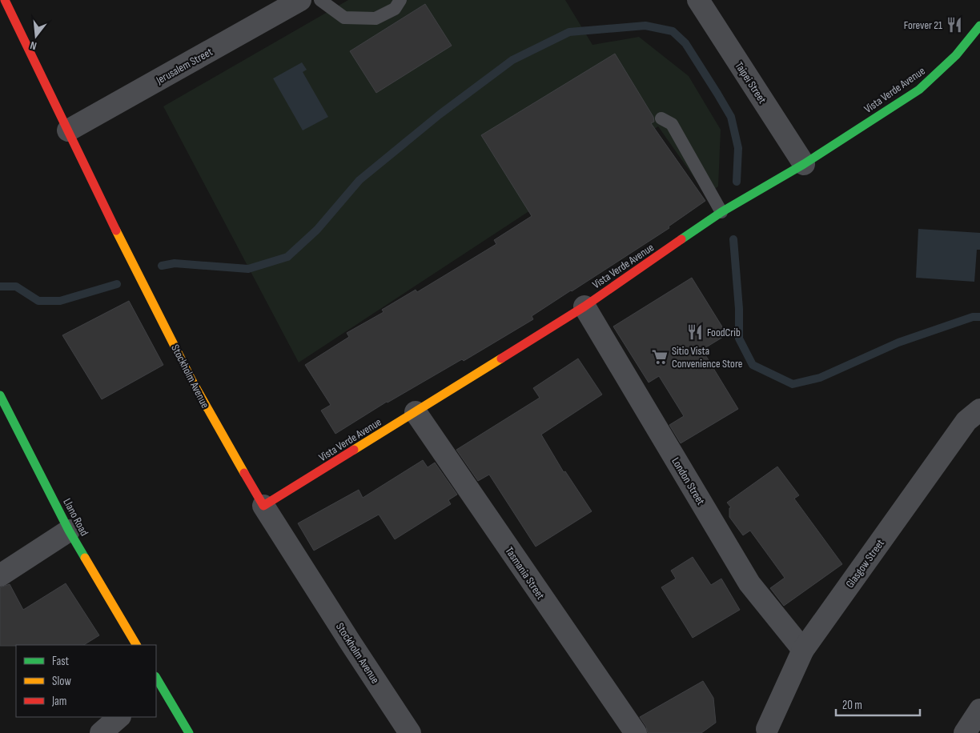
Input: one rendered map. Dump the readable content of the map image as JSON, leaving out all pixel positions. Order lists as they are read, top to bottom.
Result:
{
  "streets": {
    "street": [
      "Jerusalem Street",
      "Taipei Street",
      "Vista Verde Avenue",
      "Stockholm Avenue",
      "London Street",
      "Llano Road",
      "Glasgow Street",
      "Tasmania Street"
    ]
  },
  "crossings": [
    ["Jerusalem Street", "Stockholm Avenue"],
    ["Taipei Street", "Vista Verde Avenue"],
    ["Vista Verde Avenue", "Stockholm Avenue"],
    ["Vista Verde Avenue", "London Street"],
    ["Vista Verde Avenue", "Tasmania Street"],
    ["London Street", "Glasgow Street"]
  ],
  "places": {
    "restaurant": ["Forever 21", "FoodCrib"],
    "supermarket": ["Sitio Vista Convenience Store"]
  },
  "legend": ["Fast", "Slow", "Jam"],
  "scale_bar": "20 m",
  "north": "bottom"
}
